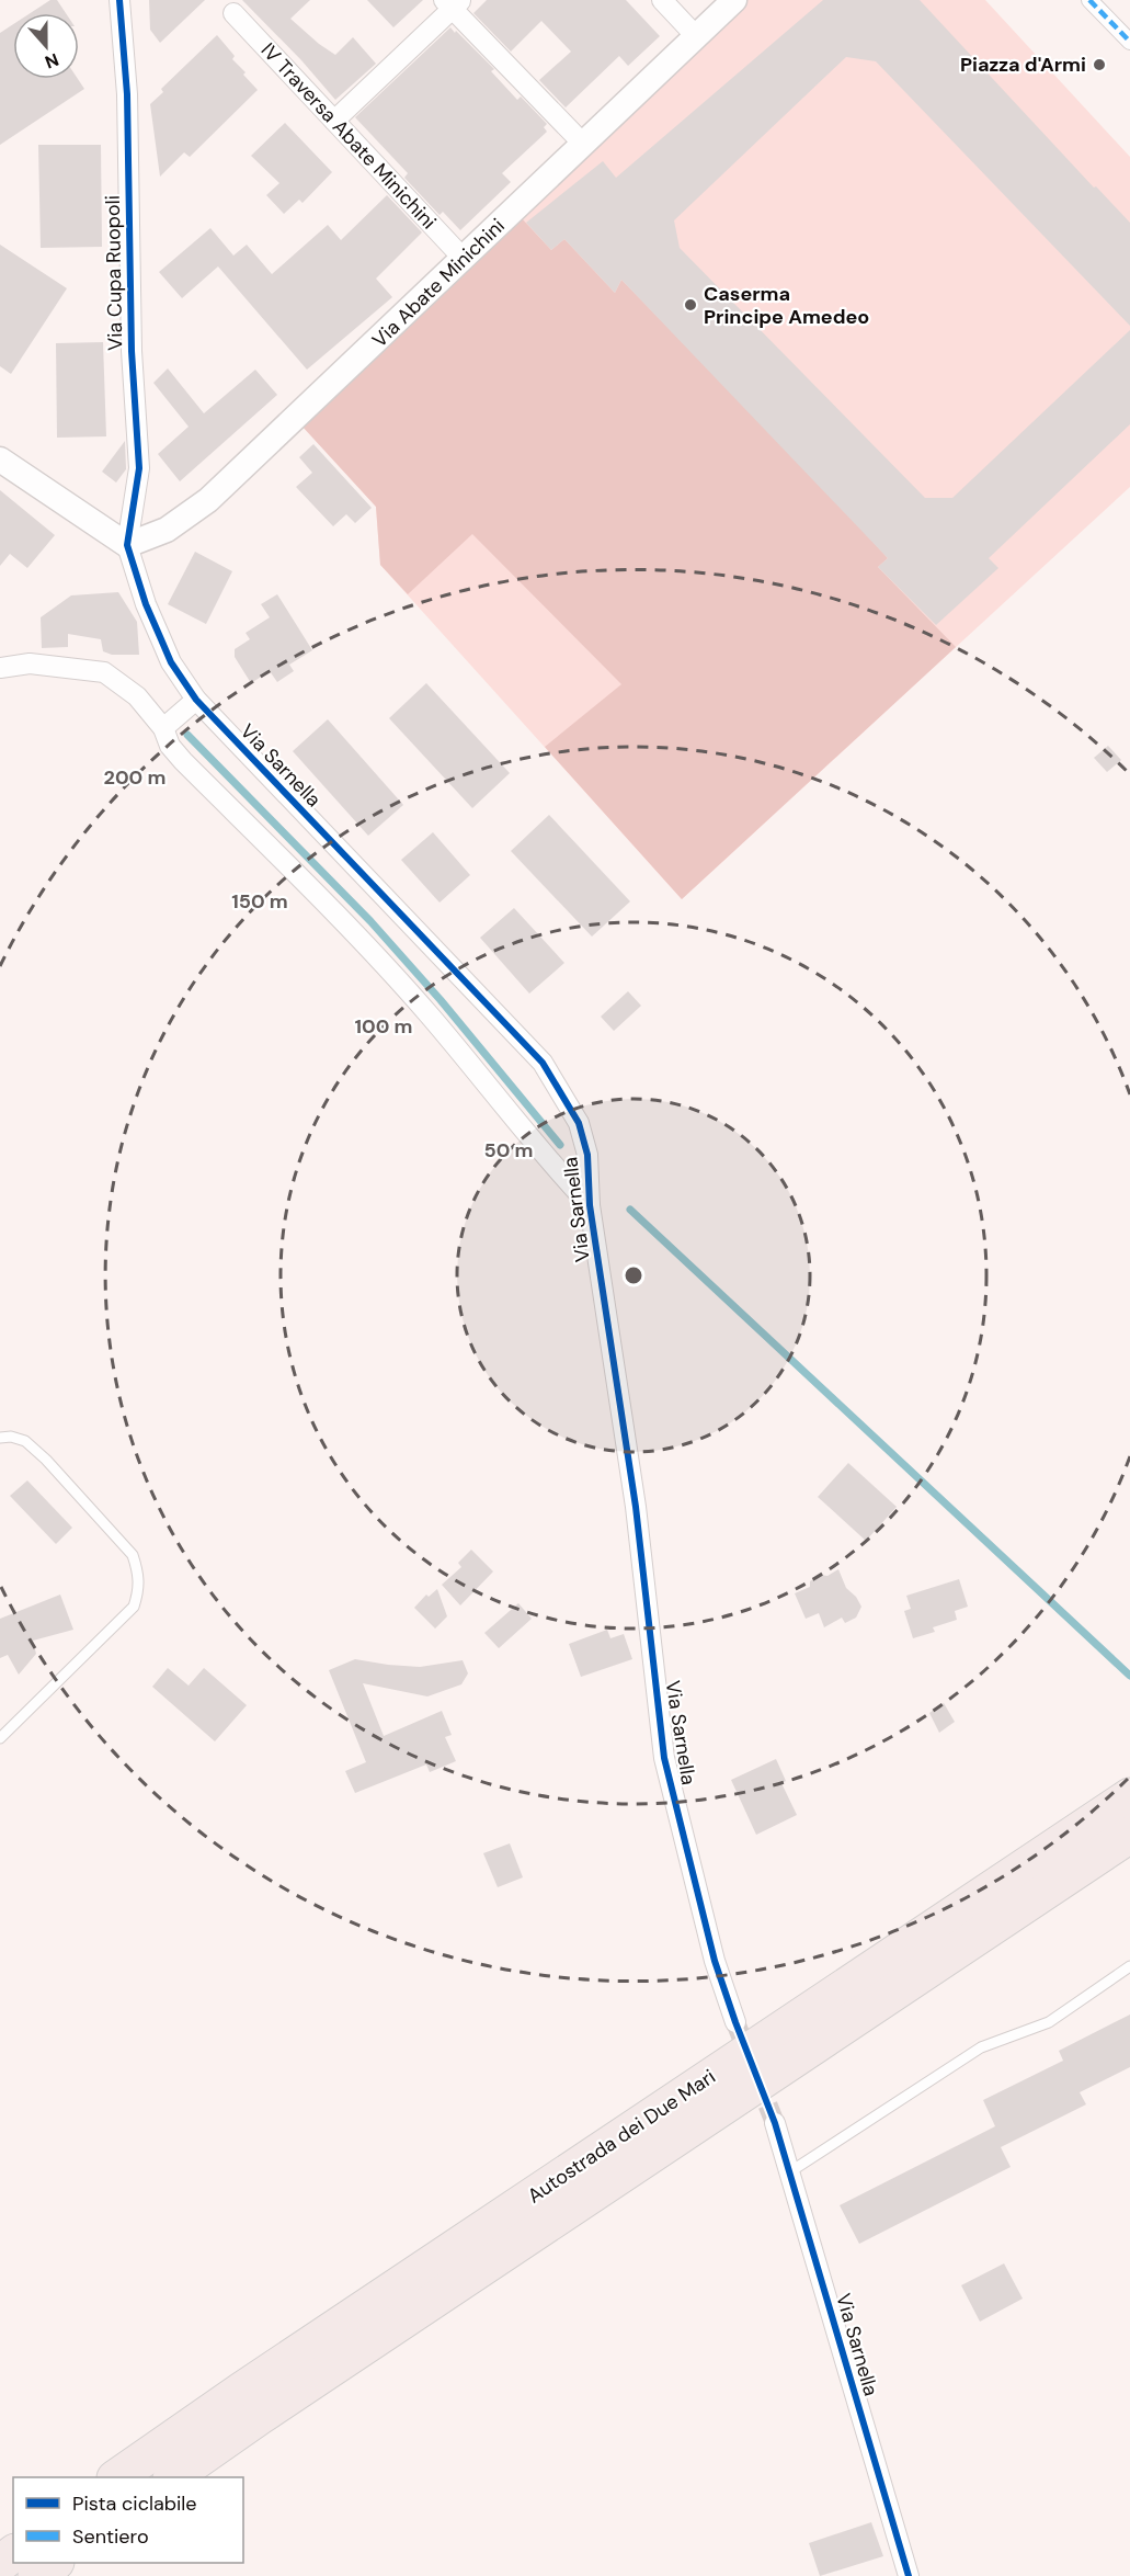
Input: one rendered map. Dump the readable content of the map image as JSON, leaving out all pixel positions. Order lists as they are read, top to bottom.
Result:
{
  "streets": {
    "highway": ["Autostrada dei Due Mari"],
    "street": [
      "IV Traversa Abate Minichini",
      "Via Cupa Ruopoli",
      "Via Abate Minichini",
      "Via Sarnella"
    ]
  },
  "crossings": [
    ["IV Traversa Abate Minichini", "Via Abate Minichini"],
    ["Via Cupa Ruopoli", "Via Abate Minichini"],
    ["Via Cupa Ruopoli", "Via Sarnella"],
    ["Via Abate Minichini", "Via Sarnella"]
  ],
  "places": ["Piazza d'Armi", "Caserma Principe Amedeo"],
  "legend": ["Pista ciclabile", "Sentiero"],
  "north": "bottom",
  "rings": [
    "200 m",
    "150 m",
    "100 m",
    "50 m"
  ]
}
